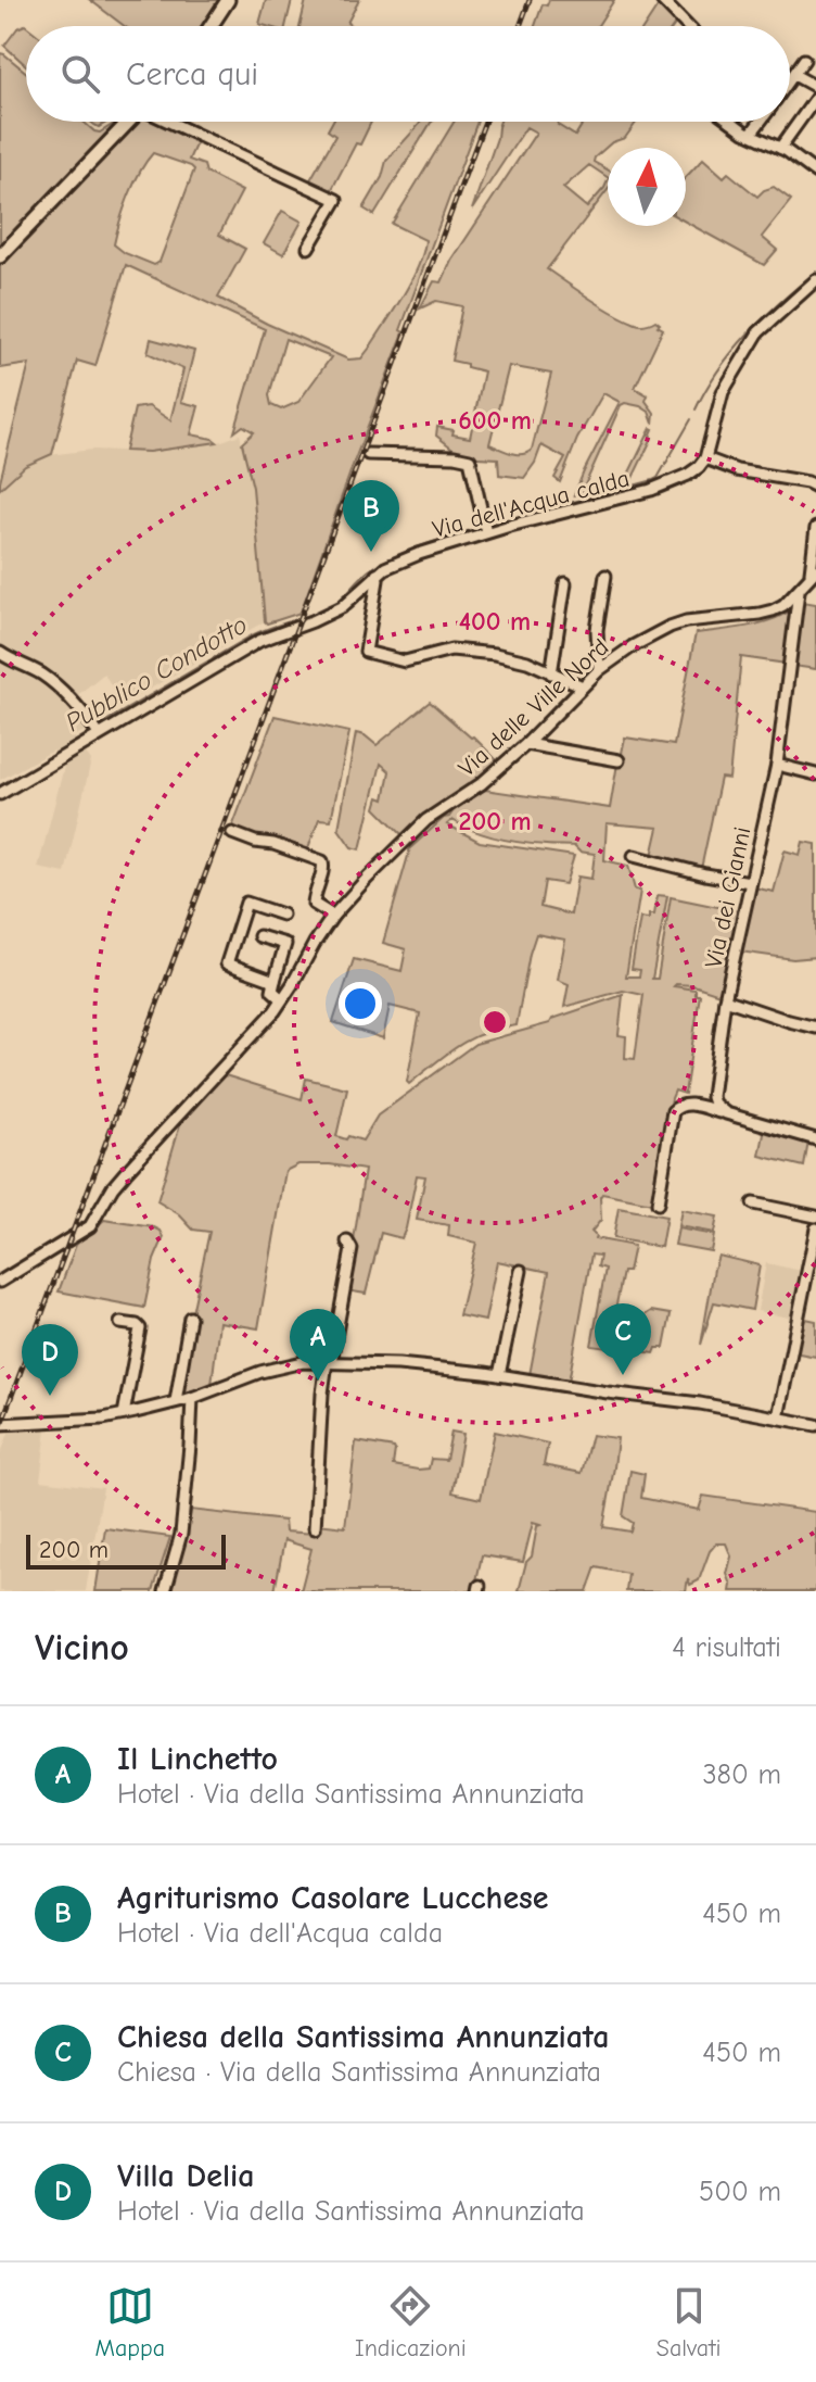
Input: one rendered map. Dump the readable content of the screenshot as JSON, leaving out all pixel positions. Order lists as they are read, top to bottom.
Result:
{
  "streets": {
    "street": ["Via dell'Acqua calda", "Via delle Ville Nord", "Via dei Gianni"]
  },
  "crossings": [
    ["Via delle Ville Nord", "Via dei Gianni"]
  ],
  "water": ["Pubblico Condotto"],
  "scale_bar": "200 m",
  "north": "top",
  "page": {
    "search": "Cerca qui",
    "pins": [
      "B",
      "C",
      "A",
      "D"
    ],
    "scale": "200 m",
    "heading": ["Vicino", "4 risultati"],
    "list": [
      {
        "mark": "A",
        "name": "Il Linchetto",
        "note": "Hotel · Via della Santissima Annunziata",
        "value": "380 m"
      },
      {
        "mark": "B",
        "name": "Agriturismo Casolare Lucchese",
        "note": "Hotel · Via dell'Acqua calda",
        "value": "450 m"
      },
      {
        "mark": "C",
        "name": "Chiesa della Santissima Annunziata",
        "note": "Chiesa · Via della Santissima Annunziata",
        "value": "450 m"
      },
      {
        "mark": "D",
        "name": "Villa Delia",
        "note": "Hotel · Via della Santissima Annunziata",
        "value": "500 m"
      }
    ],
    "nav": ["Mappa", "Indicazioni", "Salvati"]
  },
  "rings": ["600 m", "400 m", "200 m"]
}
